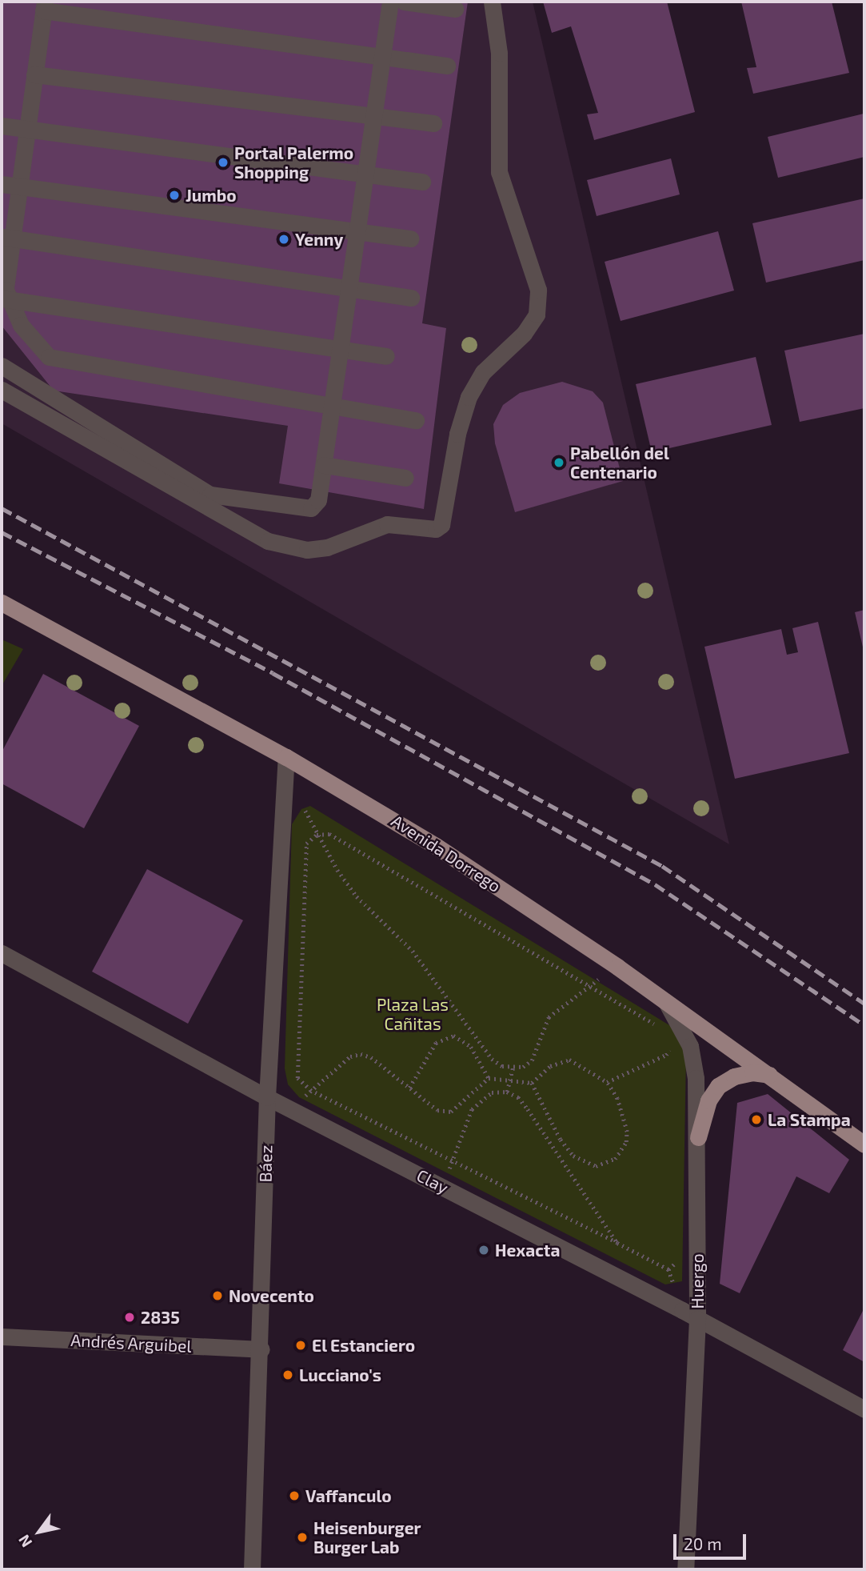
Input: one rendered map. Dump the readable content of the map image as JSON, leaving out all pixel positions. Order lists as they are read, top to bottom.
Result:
{
  "streets": {
    "main road": ["Avenida Dorrego"],
    "street": [
      "Báez",
      "Clay",
      "Huergo",
      "Andrés Arguibel"
    ]
  },
  "crossings": [
    ["Avenida Dorrego", "Báez"],
    ["Avenida Dorrego", "Huergo"],
    ["Báez", "Clay"],
    ["Báez", "Andrés Arguibel"],
    ["Clay", "Huergo"]
  ],
  "parks": ["Plaza Las Cañitas"],
  "places": [
    "Portal Palermo Shopping",
    "Jumbo",
    "Yenny",
    "Pabellón del Centenario",
    "La Stampa",
    "Hexacta",
    "Novecento",
    "2835",
    "El Estanciero",
    "Lucciano's",
    "Vaffanculo",
    "Heisenburger Burger Lab"
  ],
  "scale_bar": "20 m",
  "north": "bottom left"
}
